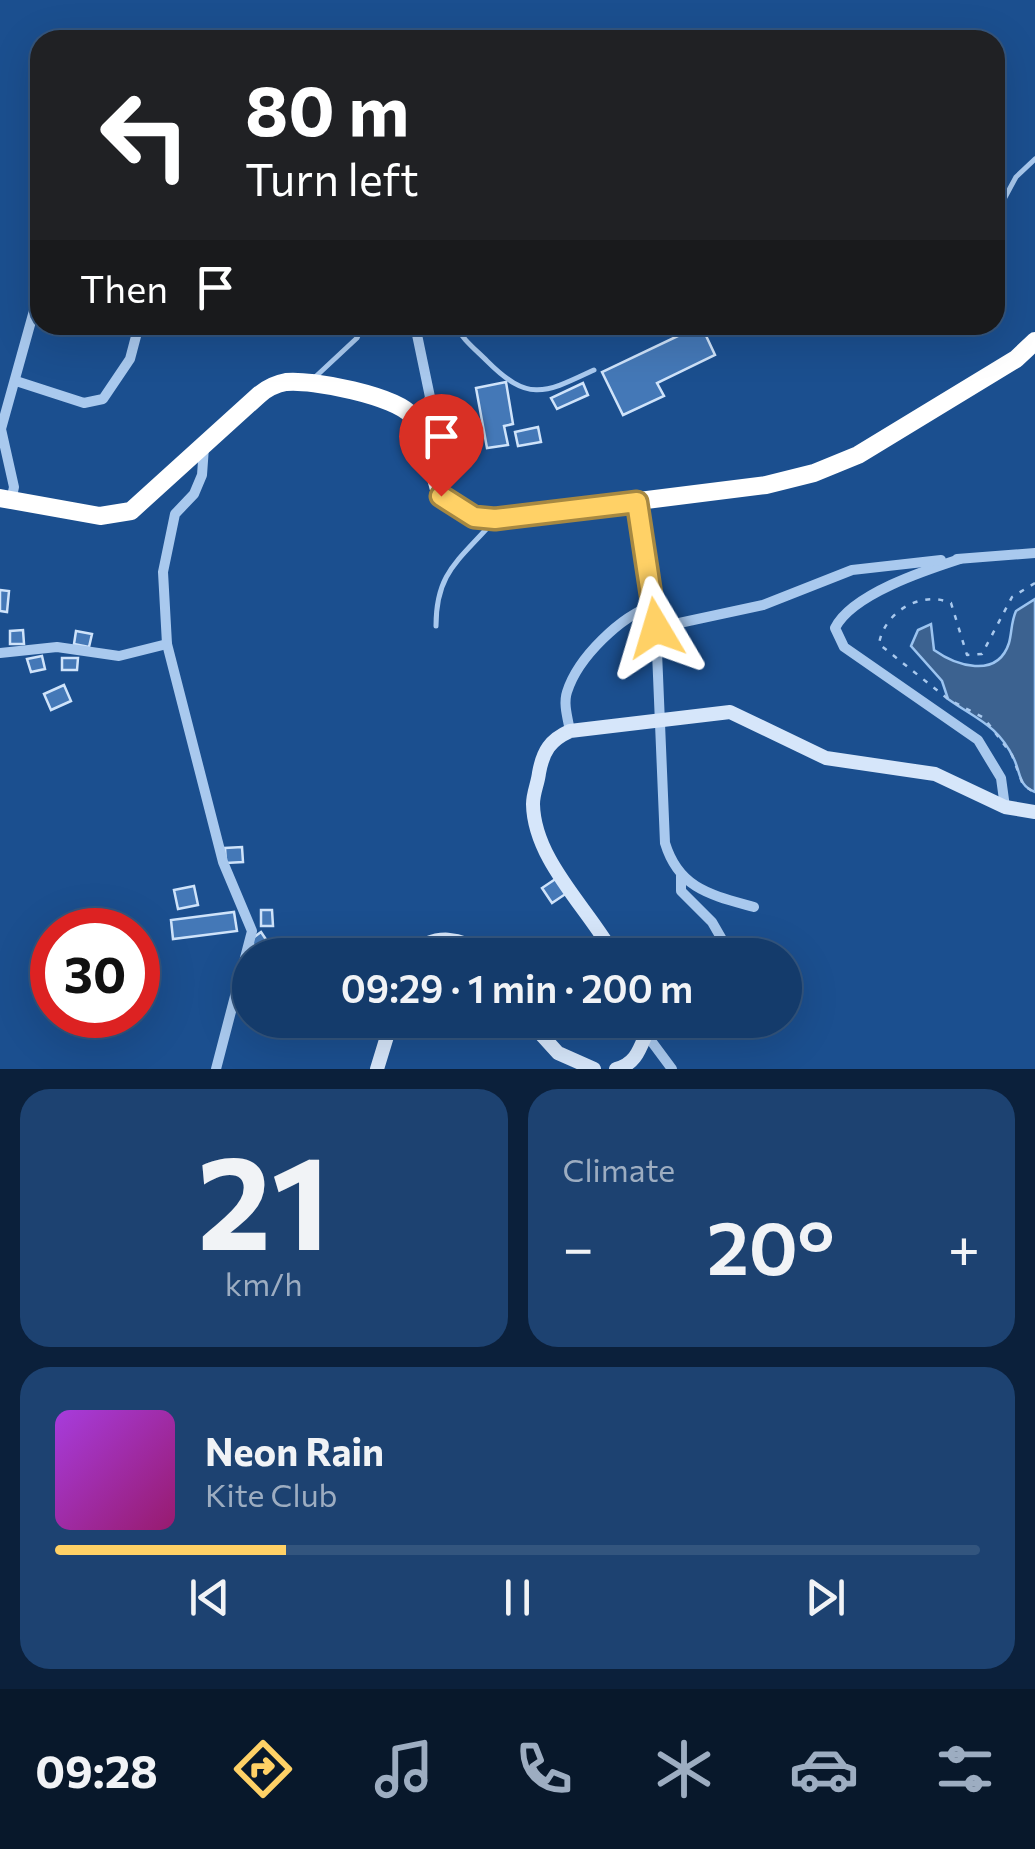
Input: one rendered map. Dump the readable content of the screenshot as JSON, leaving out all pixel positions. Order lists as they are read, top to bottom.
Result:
{
  "page": {
    "turn": ["80 m", "Turn left"],
    "then": "Then",
    "limit": "30",
    "trip": "09:29 · 1 min · 200 m",
    "tile": [
      ["21", "km/h"],
      "Climate"
    ],
    "heat": ["−", "20°", "+"],
    "song": ["Neon Rain", "Kite Club"],
    "tabs": "09:28"
  }
}
